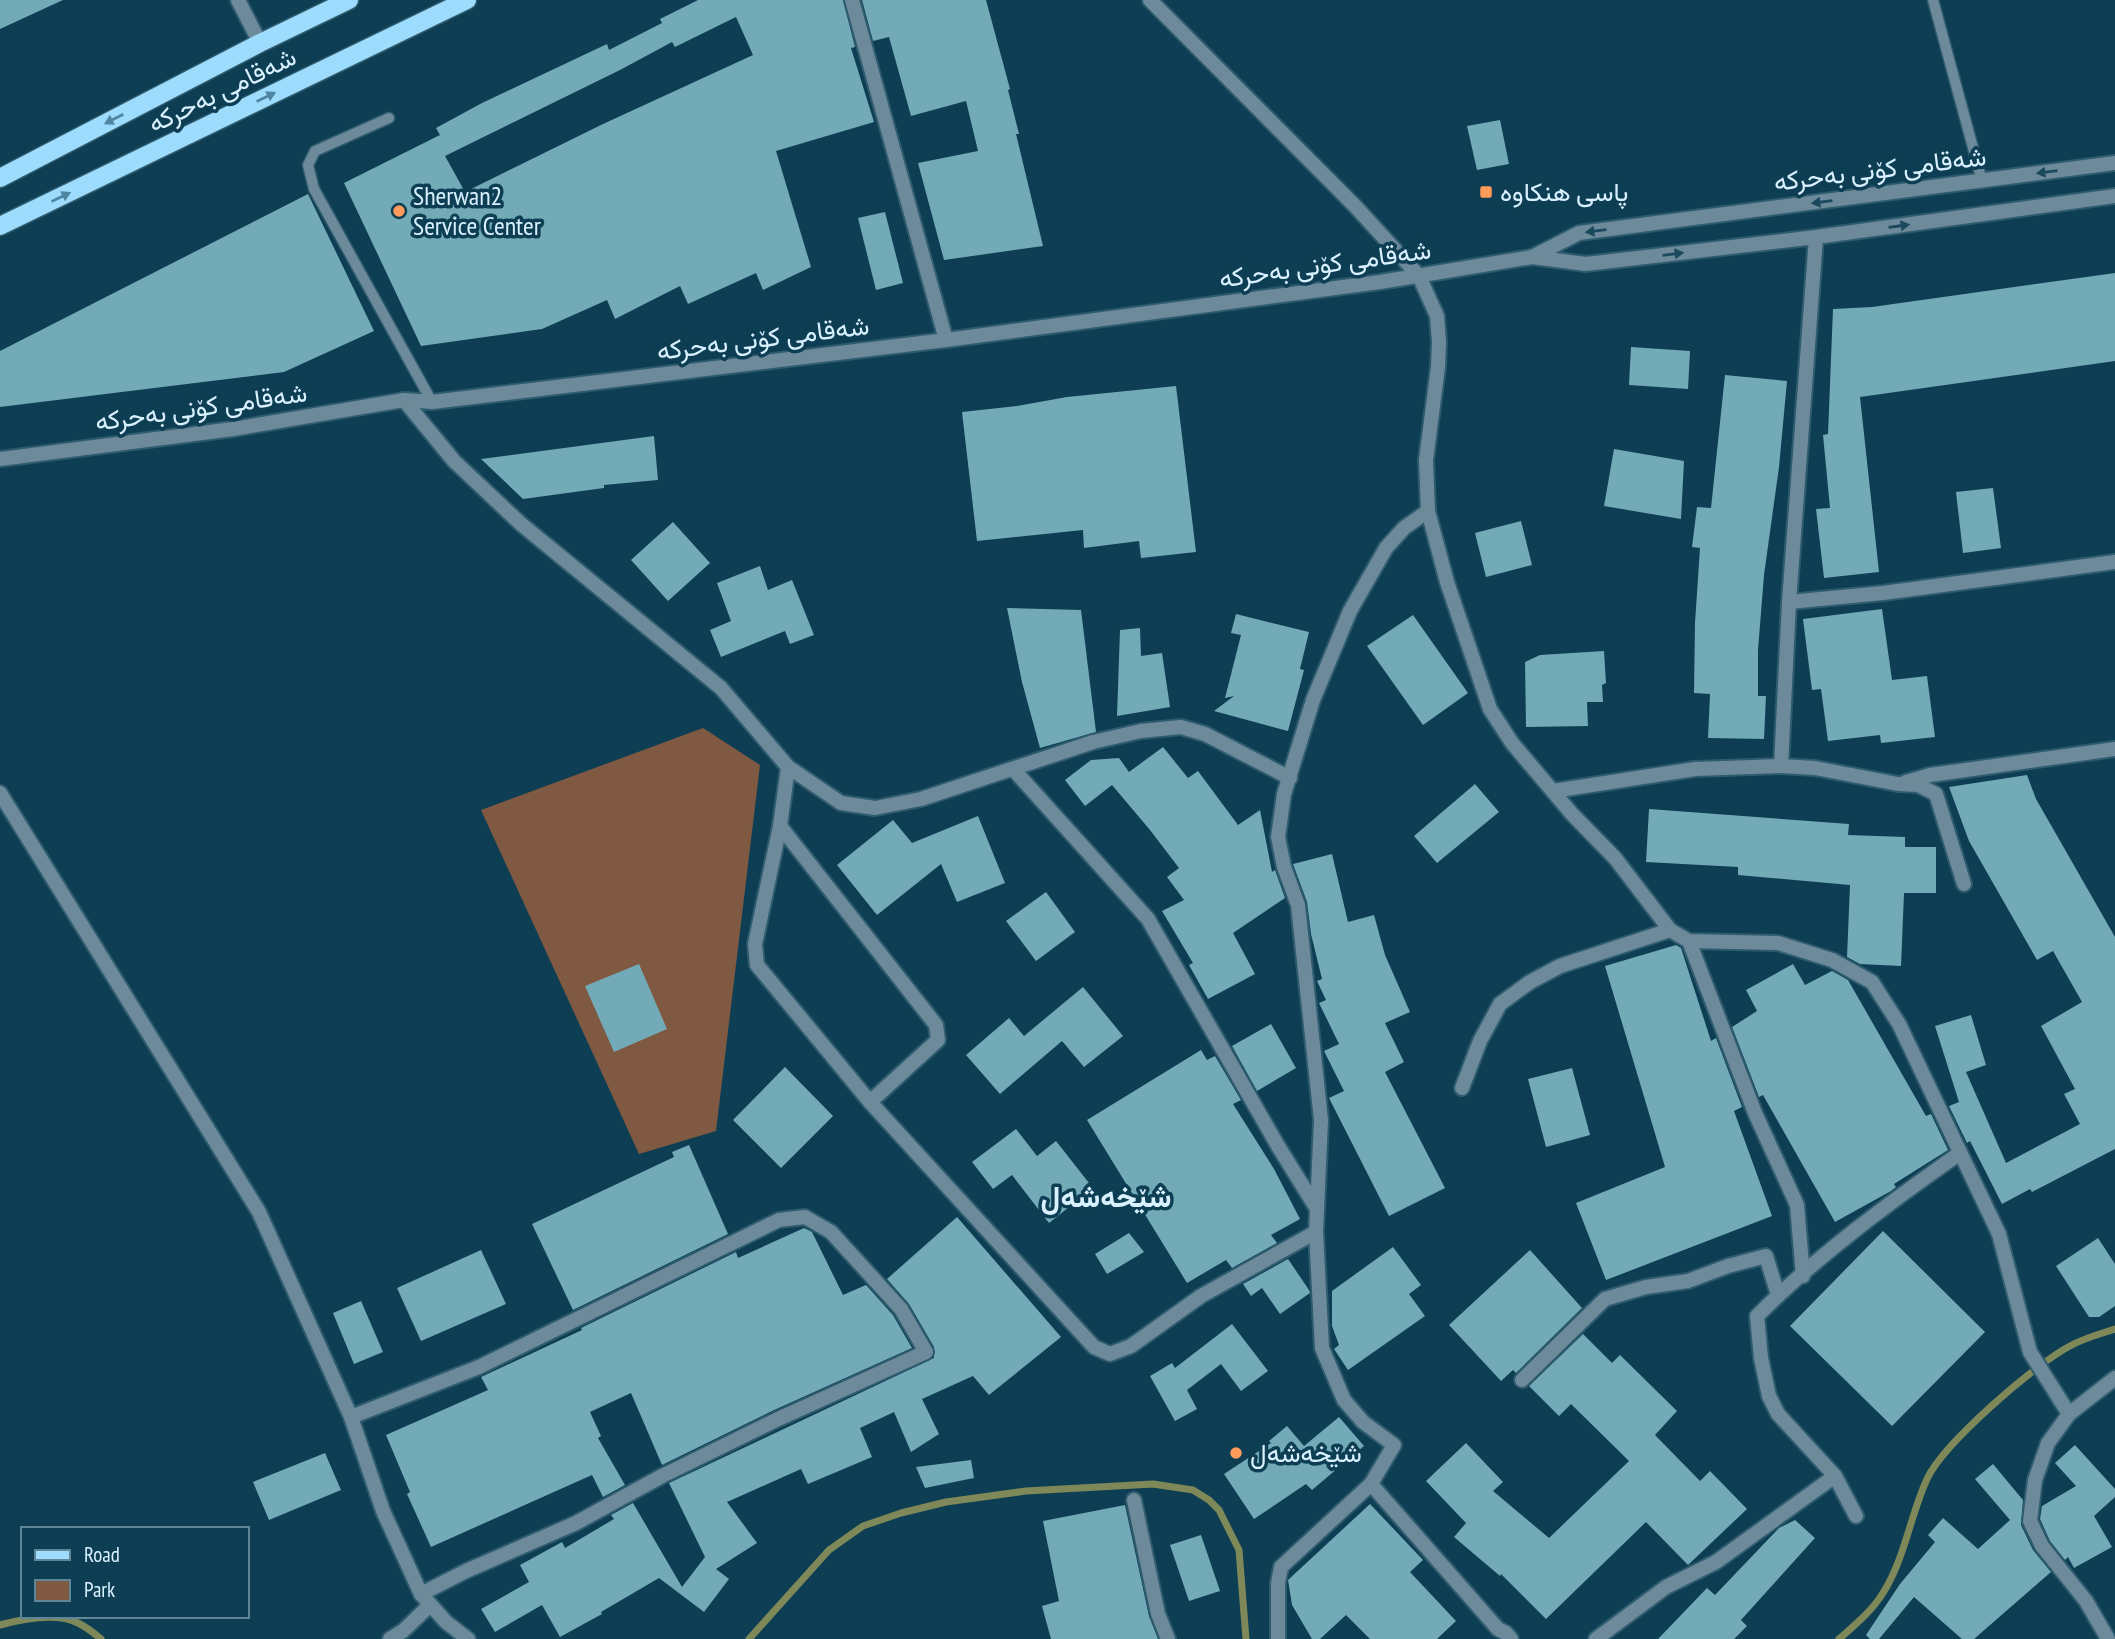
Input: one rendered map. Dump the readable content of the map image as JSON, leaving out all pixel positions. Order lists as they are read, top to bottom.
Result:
{
  "streets": {
    "main road": ["شەقامی بەحرکە"],
    "street": ["شەقامی کۆنی بەحرکە"]
  },
  "districts": ["شێخەشەل"],
  "places": {
    "transit": ["پاسی هنكاوه‌"],
    "other": ["Sherwan2 Service Center", "شێخه‌شه‌ل"]
  },
  "legend": ["Road", "Park"]
}
